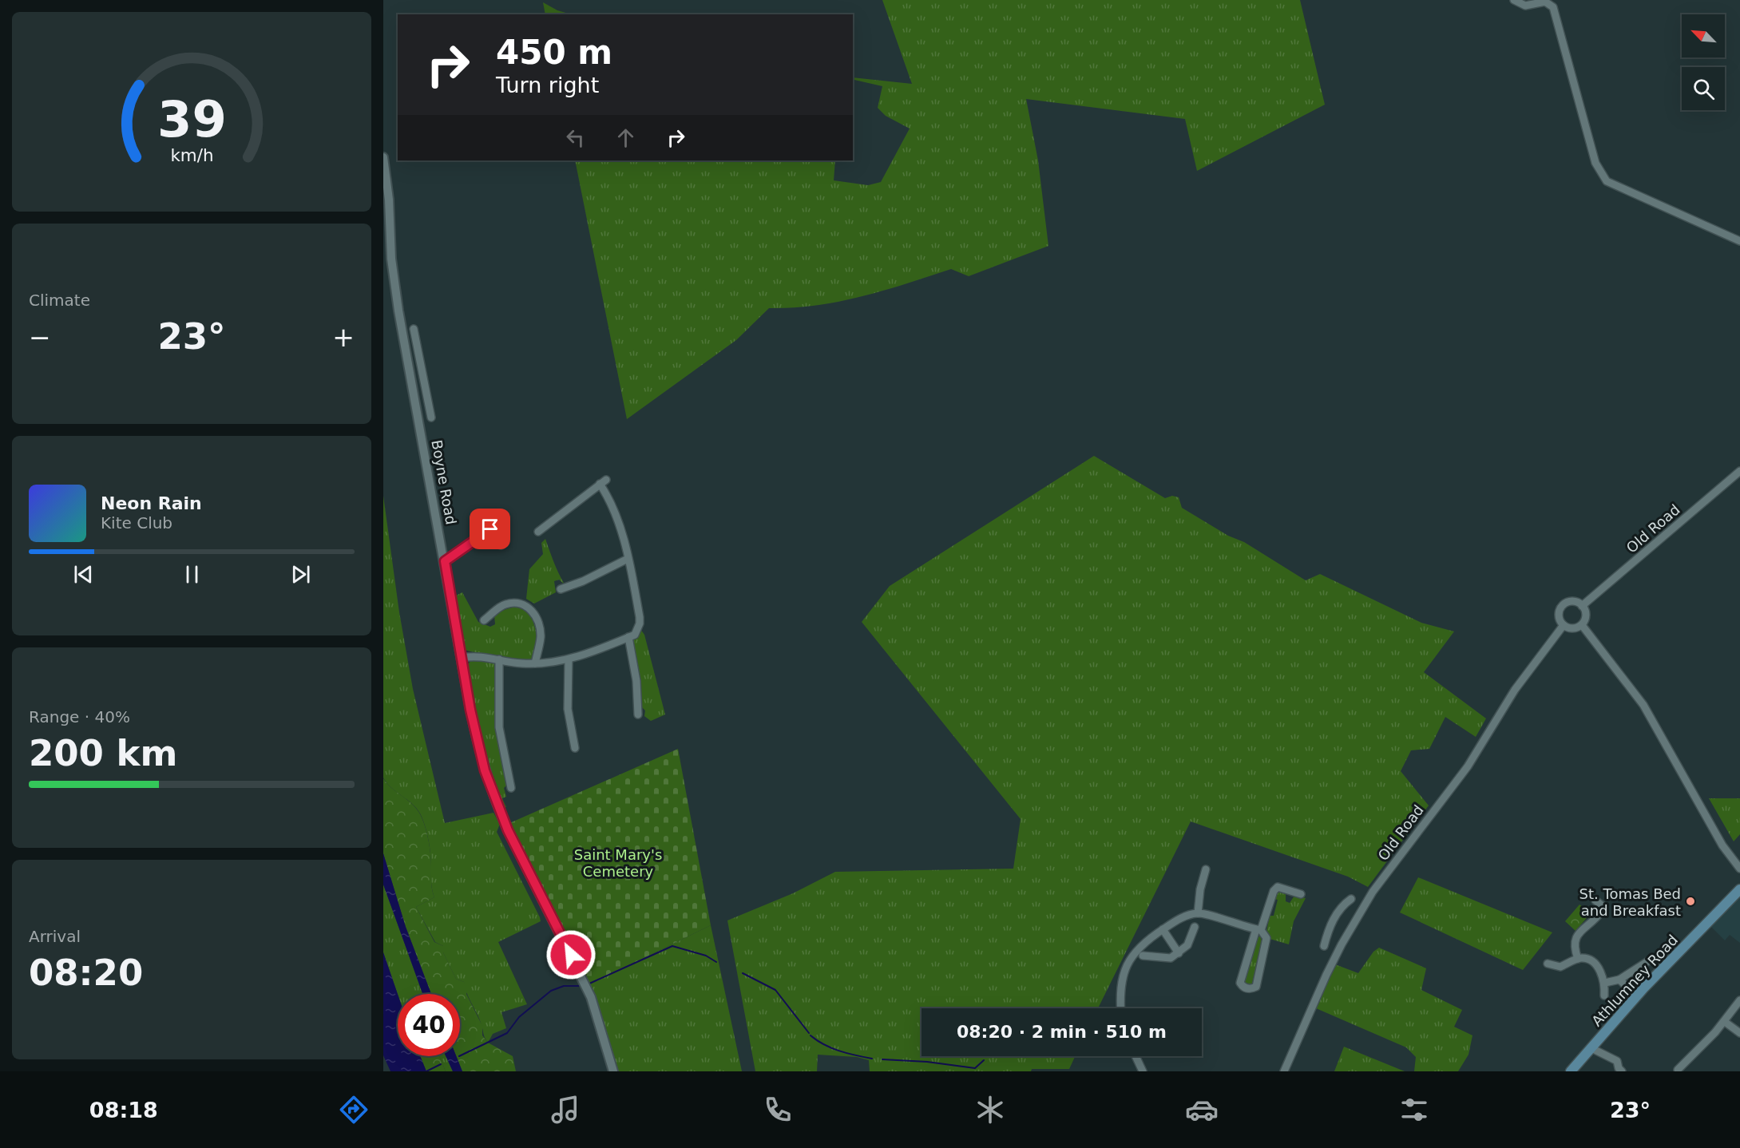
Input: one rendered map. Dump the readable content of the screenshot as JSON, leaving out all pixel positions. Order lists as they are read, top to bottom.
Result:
{
  "streets": {
    "main road": ["Athlumney Road"],
    "street": ["Boyne Road", "Old Road"]
  },
  "parks": ["Saint Mary's Cemetery"],
  "places": ["St. Tomas Bed and Breakfast"],
  "north": "top left",
  "page": {
    "turn": ["450 m", "Turn right"],
    "tile": [
      "Climate",
      ["Range · 40%", "200 km"],
      ["Arrival", "08:20"]
    ],
    "heat": ["−", "23°", "+"],
    "song": ["Neon Rain", "Kite Club"],
    "limit": "40",
    "trip": "08:20 · 2 min · 510 m",
    "tabs": ["08:18", "23°"],
    "gauge": ["39", "km/h"]
  }
}
